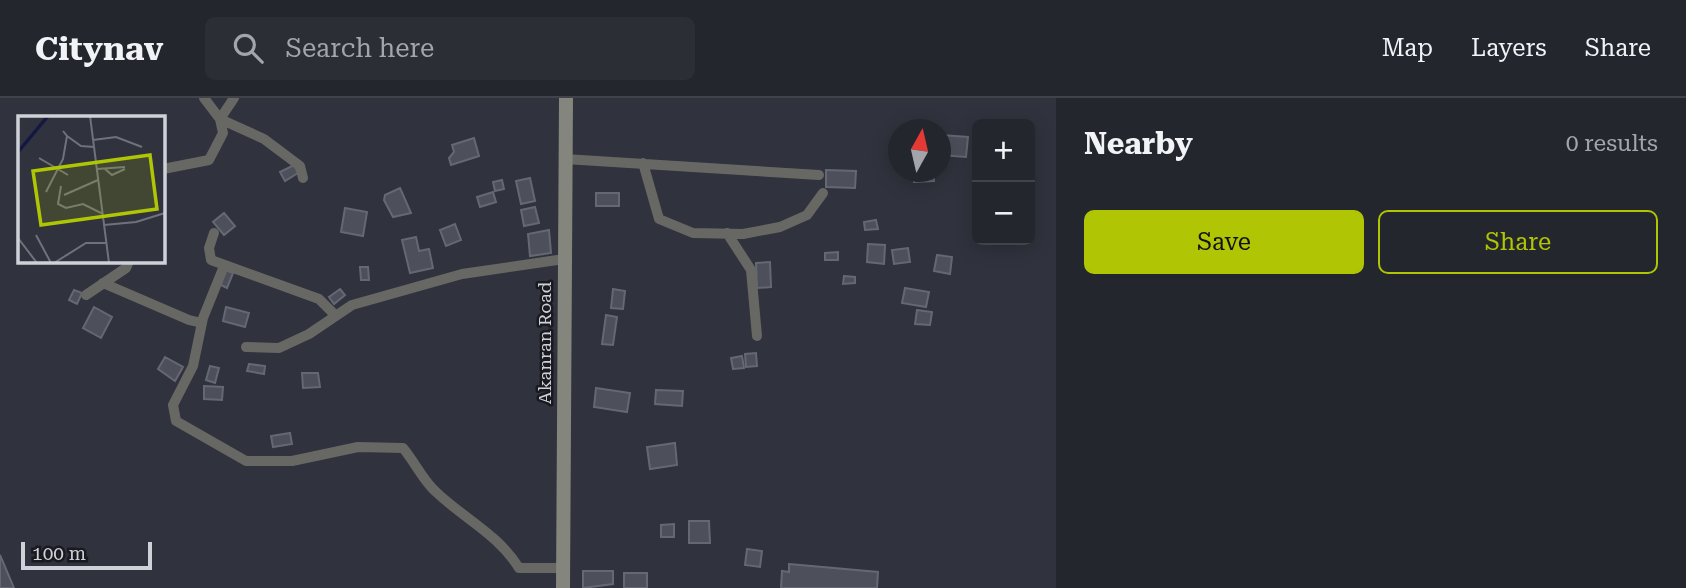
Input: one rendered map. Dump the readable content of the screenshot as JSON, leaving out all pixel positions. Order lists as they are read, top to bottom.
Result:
{
  "streets": {
    "main road": ["Akanran Road"]
  },
  "scale_bar": "100 m",
  "north": "top",
  "page": {
    "header": "Citynav",
    "search": "Search here",
    "nav": ["Map", "Layers", "Share"],
    "heading": ["Nearby", "0 results"],
    "map_buttons": ["+", "−"],
    "buttons": ["Save", "Share"],
    "scale": "100 m"
  }
}
